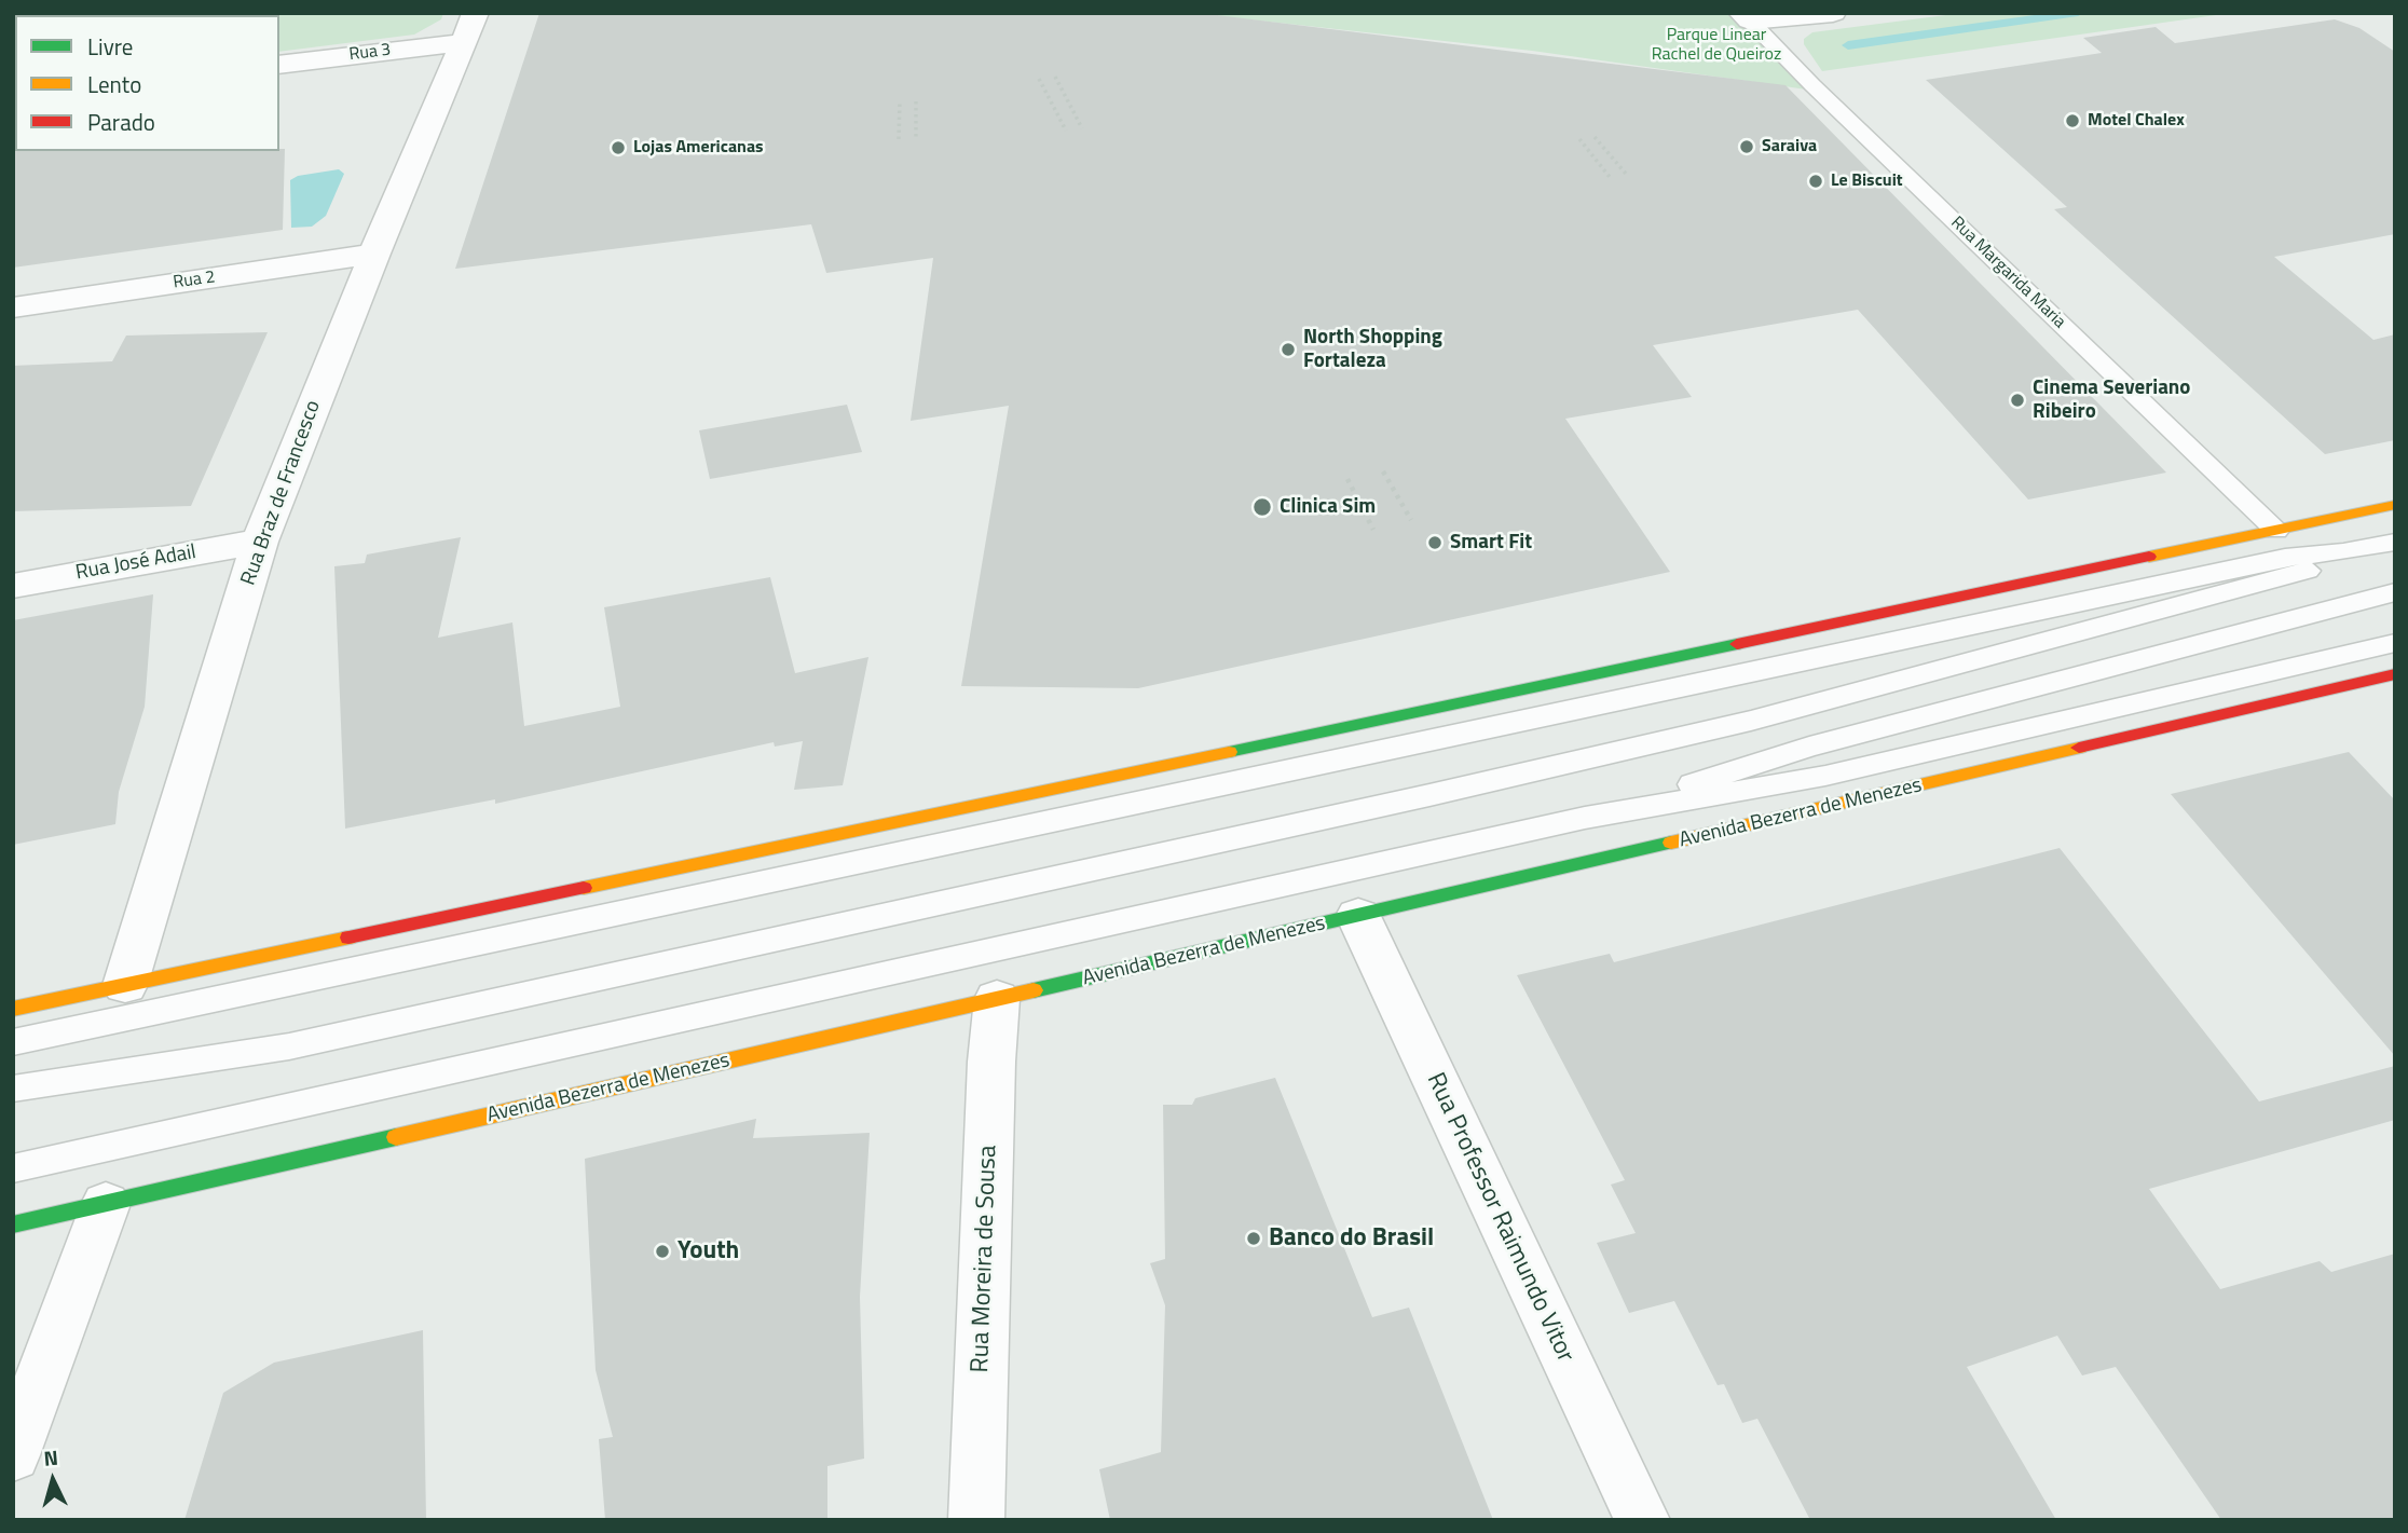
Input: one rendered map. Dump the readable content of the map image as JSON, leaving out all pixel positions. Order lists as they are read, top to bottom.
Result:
{
  "streets": {
    "main road": ["Avenida Bezerra de Menezes"],
    "street": [
      "Rua 3",
      "Rua 2",
      "Rua Braz de Francesco",
      "Rua José Adail",
      "Rua Professor Raimundo Vitor",
      "Rua Moreira de Sousa"
    ],
    "lane": ["Rua Margarida Maria"]
  },
  "crossings": [
    ["Rua 3", "Rua Braz de Francesco"],
    ["Rua 2", "Rua Braz de Francesco"],
    ["Rua Braz de Francesco", "Rua José Adail"],
    ["Avenida Bezerra de Menezes", "Rua Professor Raimundo Vitor"],
    ["Avenida Bezerra de Menezes", "Rua Moreira de Sousa"]
  ],
  "parks": ["Parque Linear Rachel de Queiroz"],
  "places": [
    "Motel Chalex",
    "Saraiva",
    "Lojas Americanas",
    "Le Biscuit",
    "North Shopping Fortaleza",
    "Cinema Severiano Ribeiro",
    "Clinica Sim",
    "Smart Fit",
    "Banco do Brasil",
    "Youth"
  ],
  "legend": ["Livre", "Lento", "Parado"],
  "north": "top"
}
